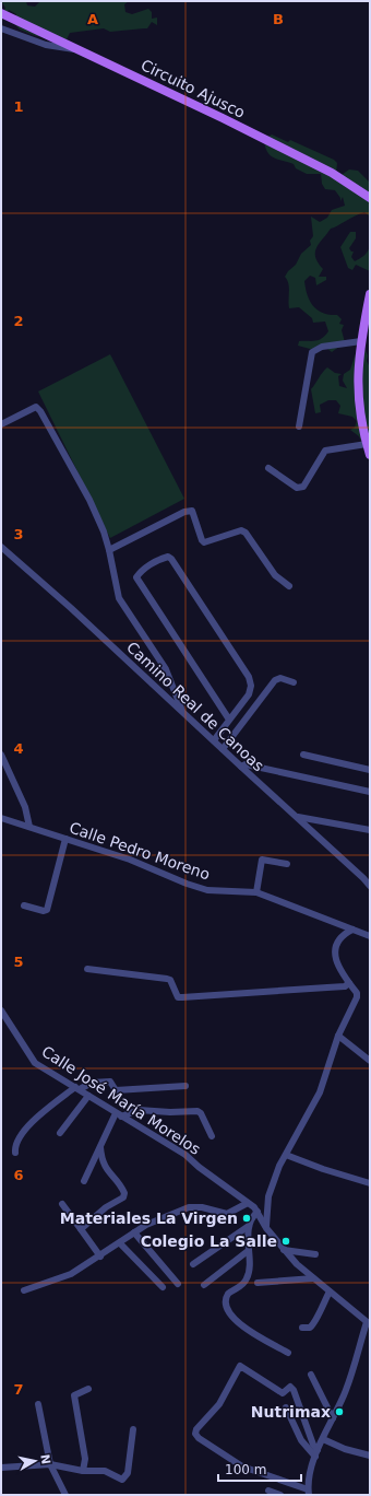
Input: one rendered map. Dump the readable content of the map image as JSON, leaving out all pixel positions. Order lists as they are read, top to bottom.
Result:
{
  "streets": {
    "main road": ["Circuito Ajusco"],
    "street": ["Camino Real de Canoas", "Calle Pedro Moreno", "Calle José María Morelos"]
  },
  "places": ["Materiales La Virgen", "Colegio La Salle", "Nutrimax"],
  "scale_bar": "100 m",
  "north": "right",
  "grid": {
    "columns": ["A", "B"],
    "rows": [
      "1",
      "2",
      "3",
      "4",
      "5",
      "6",
      "7"
    ]
  }
}
